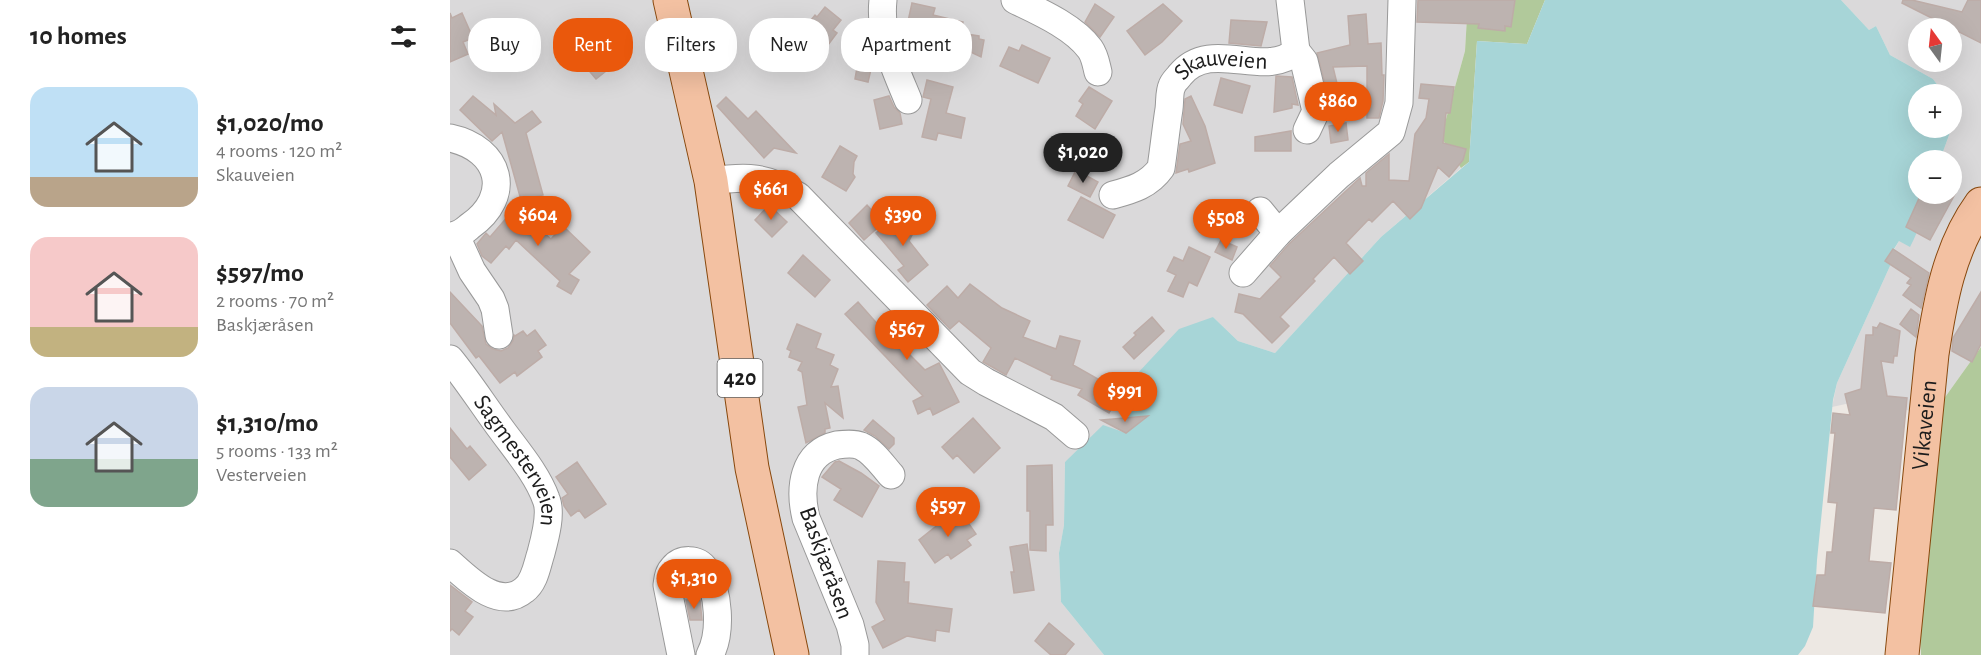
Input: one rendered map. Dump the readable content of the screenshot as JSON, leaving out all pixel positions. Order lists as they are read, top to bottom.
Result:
{
  "streets": {
    "main road": ["420", "Vikaveien"],
    "street": ["Skauveien", "Sagmesterveien", "Baskjæråsen"]
  },
  "north": "top",
  "page": {
    "heading": "10 homes",
    "map_buttons": ["+", "−"],
    "chip": [
      "Buy",
      "Rent",
      "Filters",
      "New",
      "Apartment"
    ],
    "list": [
      {
        "name": "$1,020/mo",
        "note": "4 rooms · 120 m² · Skauveien"
      },
      {
        "name": "$597/mo",
        "note": "2 rooms · 70 m² · Baskjæråsen"
      },
      {
        "name": "$1,310/mo",
        "note": "5 rooms · 133 m² · Vesterveien"
      }
    ],
    "price": [
      "$860",
      "$1,020",
      "$661",
      "$604",
      "$390",
      "$508",
      "$567",
      "$991",
      "$597",
      "$1,310"
    ]
  }
}
